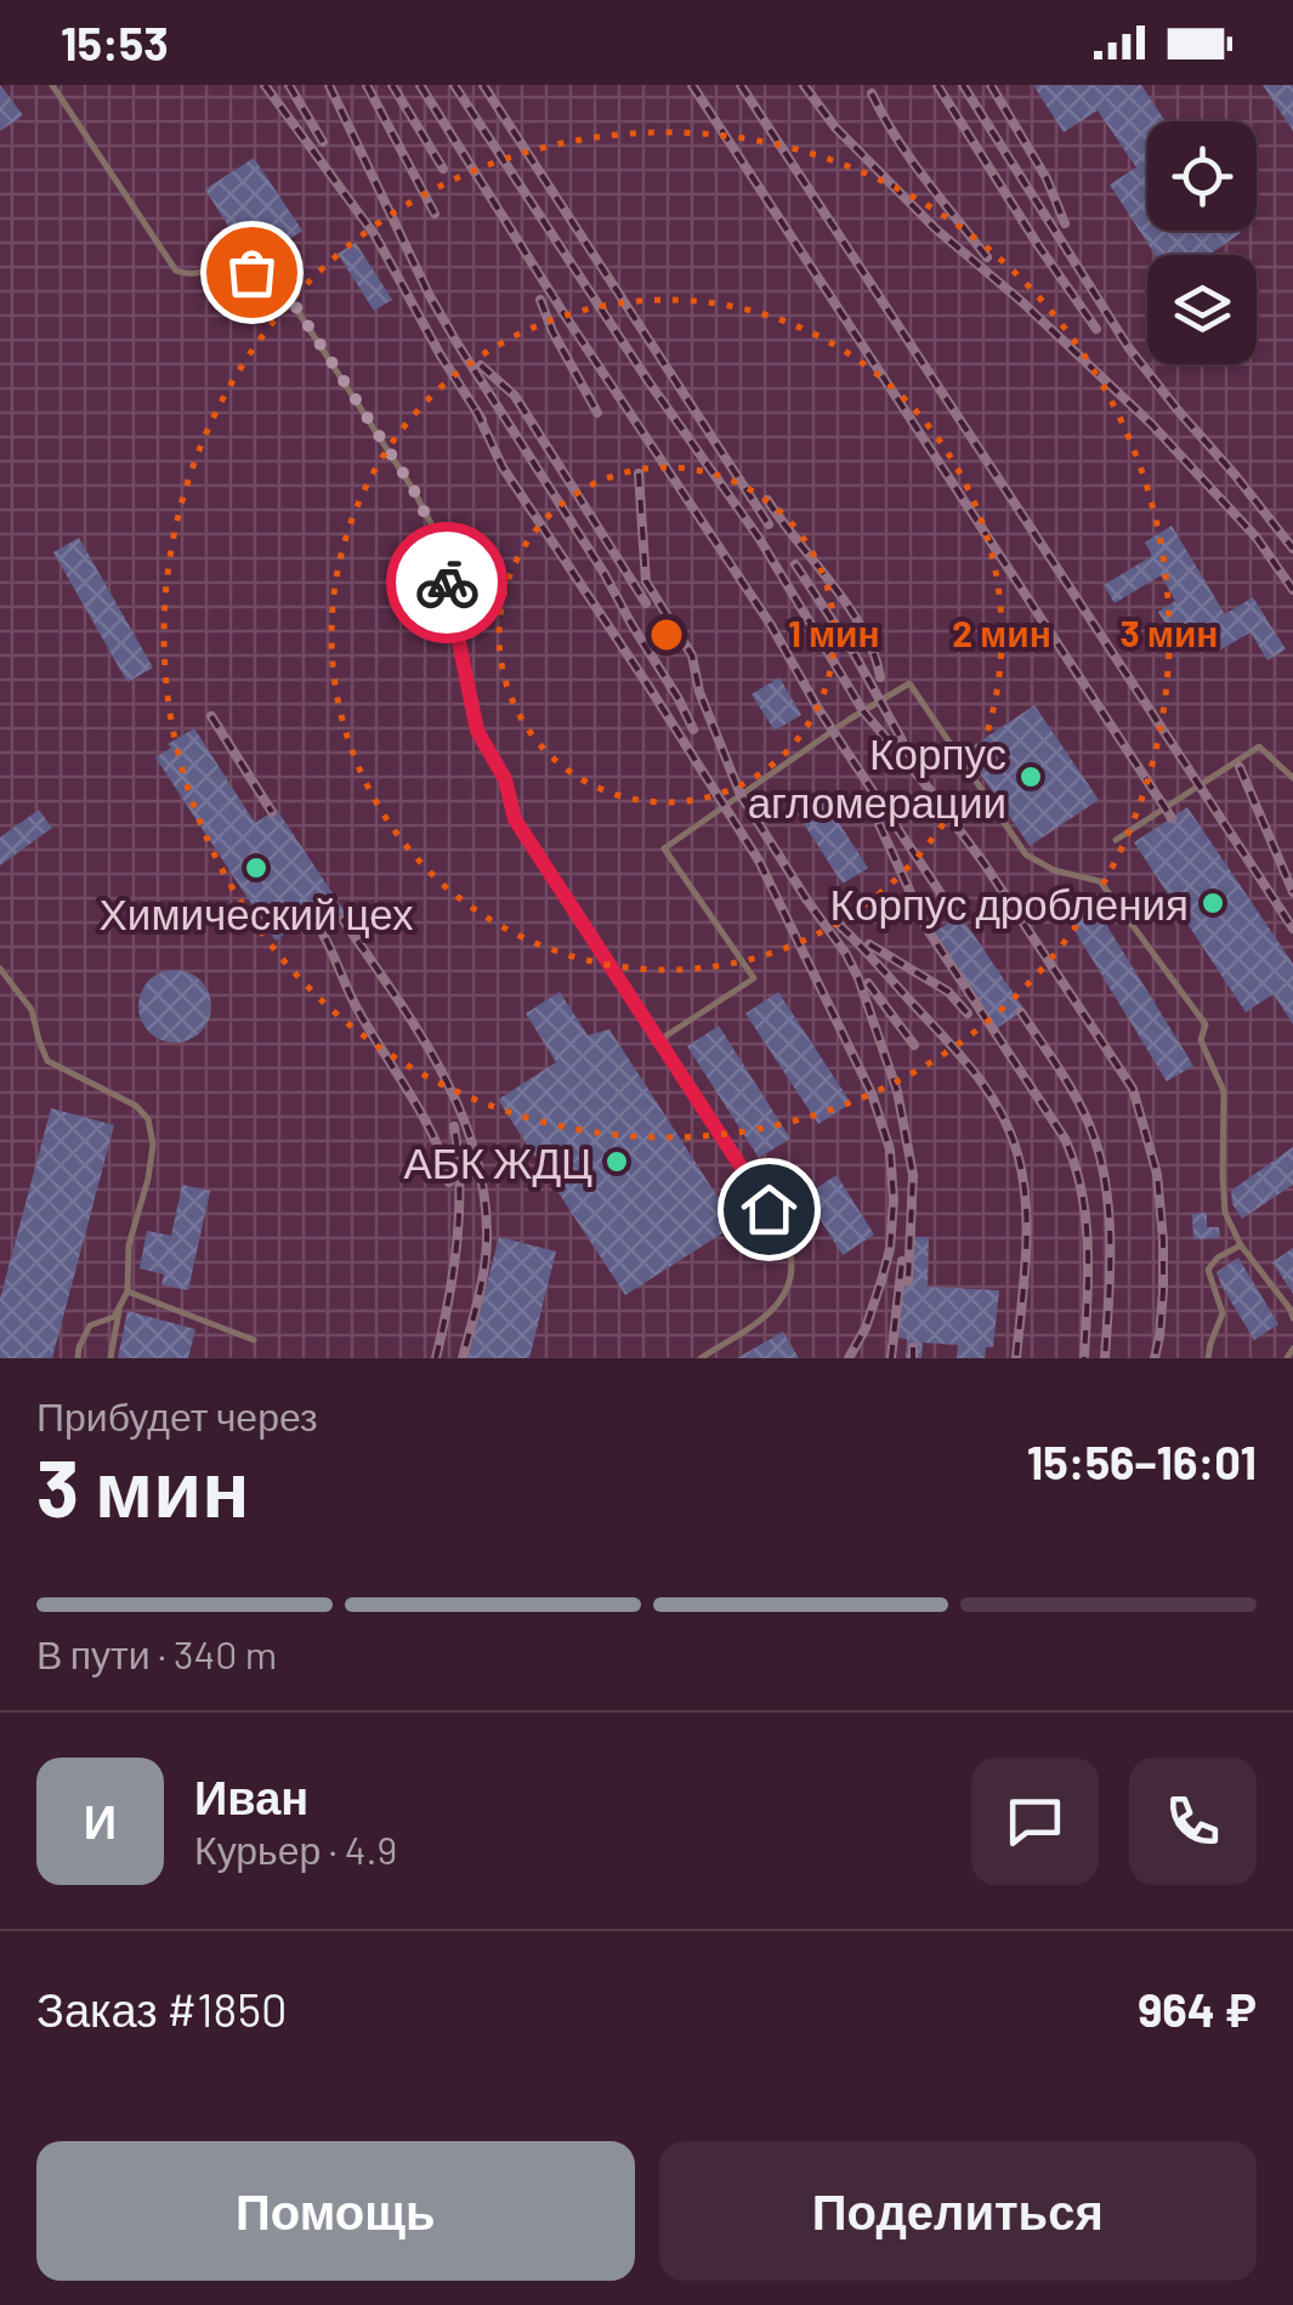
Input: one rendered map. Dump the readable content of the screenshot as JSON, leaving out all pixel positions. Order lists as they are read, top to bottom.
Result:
{
  "places": [
    "Корпус агломерации",
    "Химический цех",
    "Корпус дробления",
    "АБК ЖДЦ"
  ],
  "page": {
    "status": "15:53",
    "heading": ["3 мин", "Прибудет через", "15:56–16:01"],
    "panel": [
      "Иван",
      "Курьер · 4.9",
      "Заказ #1850",
      "964 ₽"
    ],
    "bar": "В пути · 340 m",
    "round": "И",
    "buttons": ["Помощь", "Поделиться"]
  },
  "rings": ["1 мин", "2 мин", "3 мин"]
}
